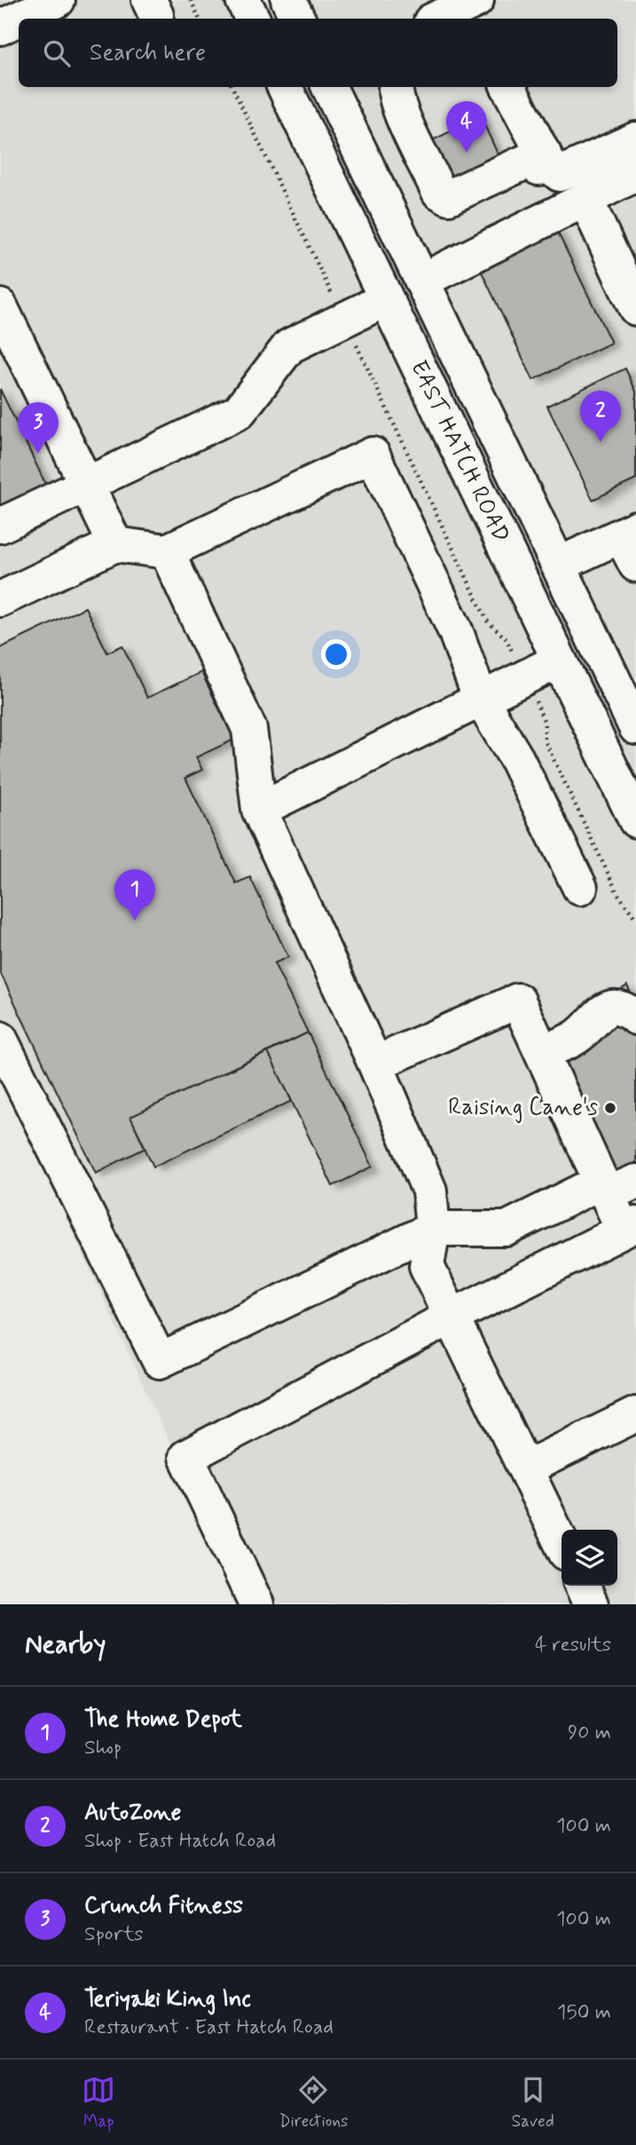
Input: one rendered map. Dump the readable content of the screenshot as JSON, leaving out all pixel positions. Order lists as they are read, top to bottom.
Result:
{
  "streets": {
    "main road": ["EAST HATCH ROAD"]
  },
  "places": ["Raising Cane's"],
  "page": {
    "search": "Search here",
    "pins": [
      "4",
      "2",
      "3",
      "1"
    ],
    "heading": ["Nearby", "4 results"],
    "list": [
      {
        "mark": "1",
        "name": "The Home Depot",
        "note": "Shop",
        "value": "90 m"
      },
      {
        "mark": "2",
        "name": "AutoZone",
        "note": "Shop · East Hatch Road",
        "value": "100 m"
      },
      {
        "mark": "3",
        "name": "Crunch Fitness",
        "note": "Sports",
        "value": "100 m"
      },
      {
        "mark": "4",
        "name": "Teriyaki King Inc",
        "note": "Restaurant · East Hatch Road",
        "value": "150 m"
      }
    ],
    "nav": ["Map", "Directions", "Saved"]
  }
}
